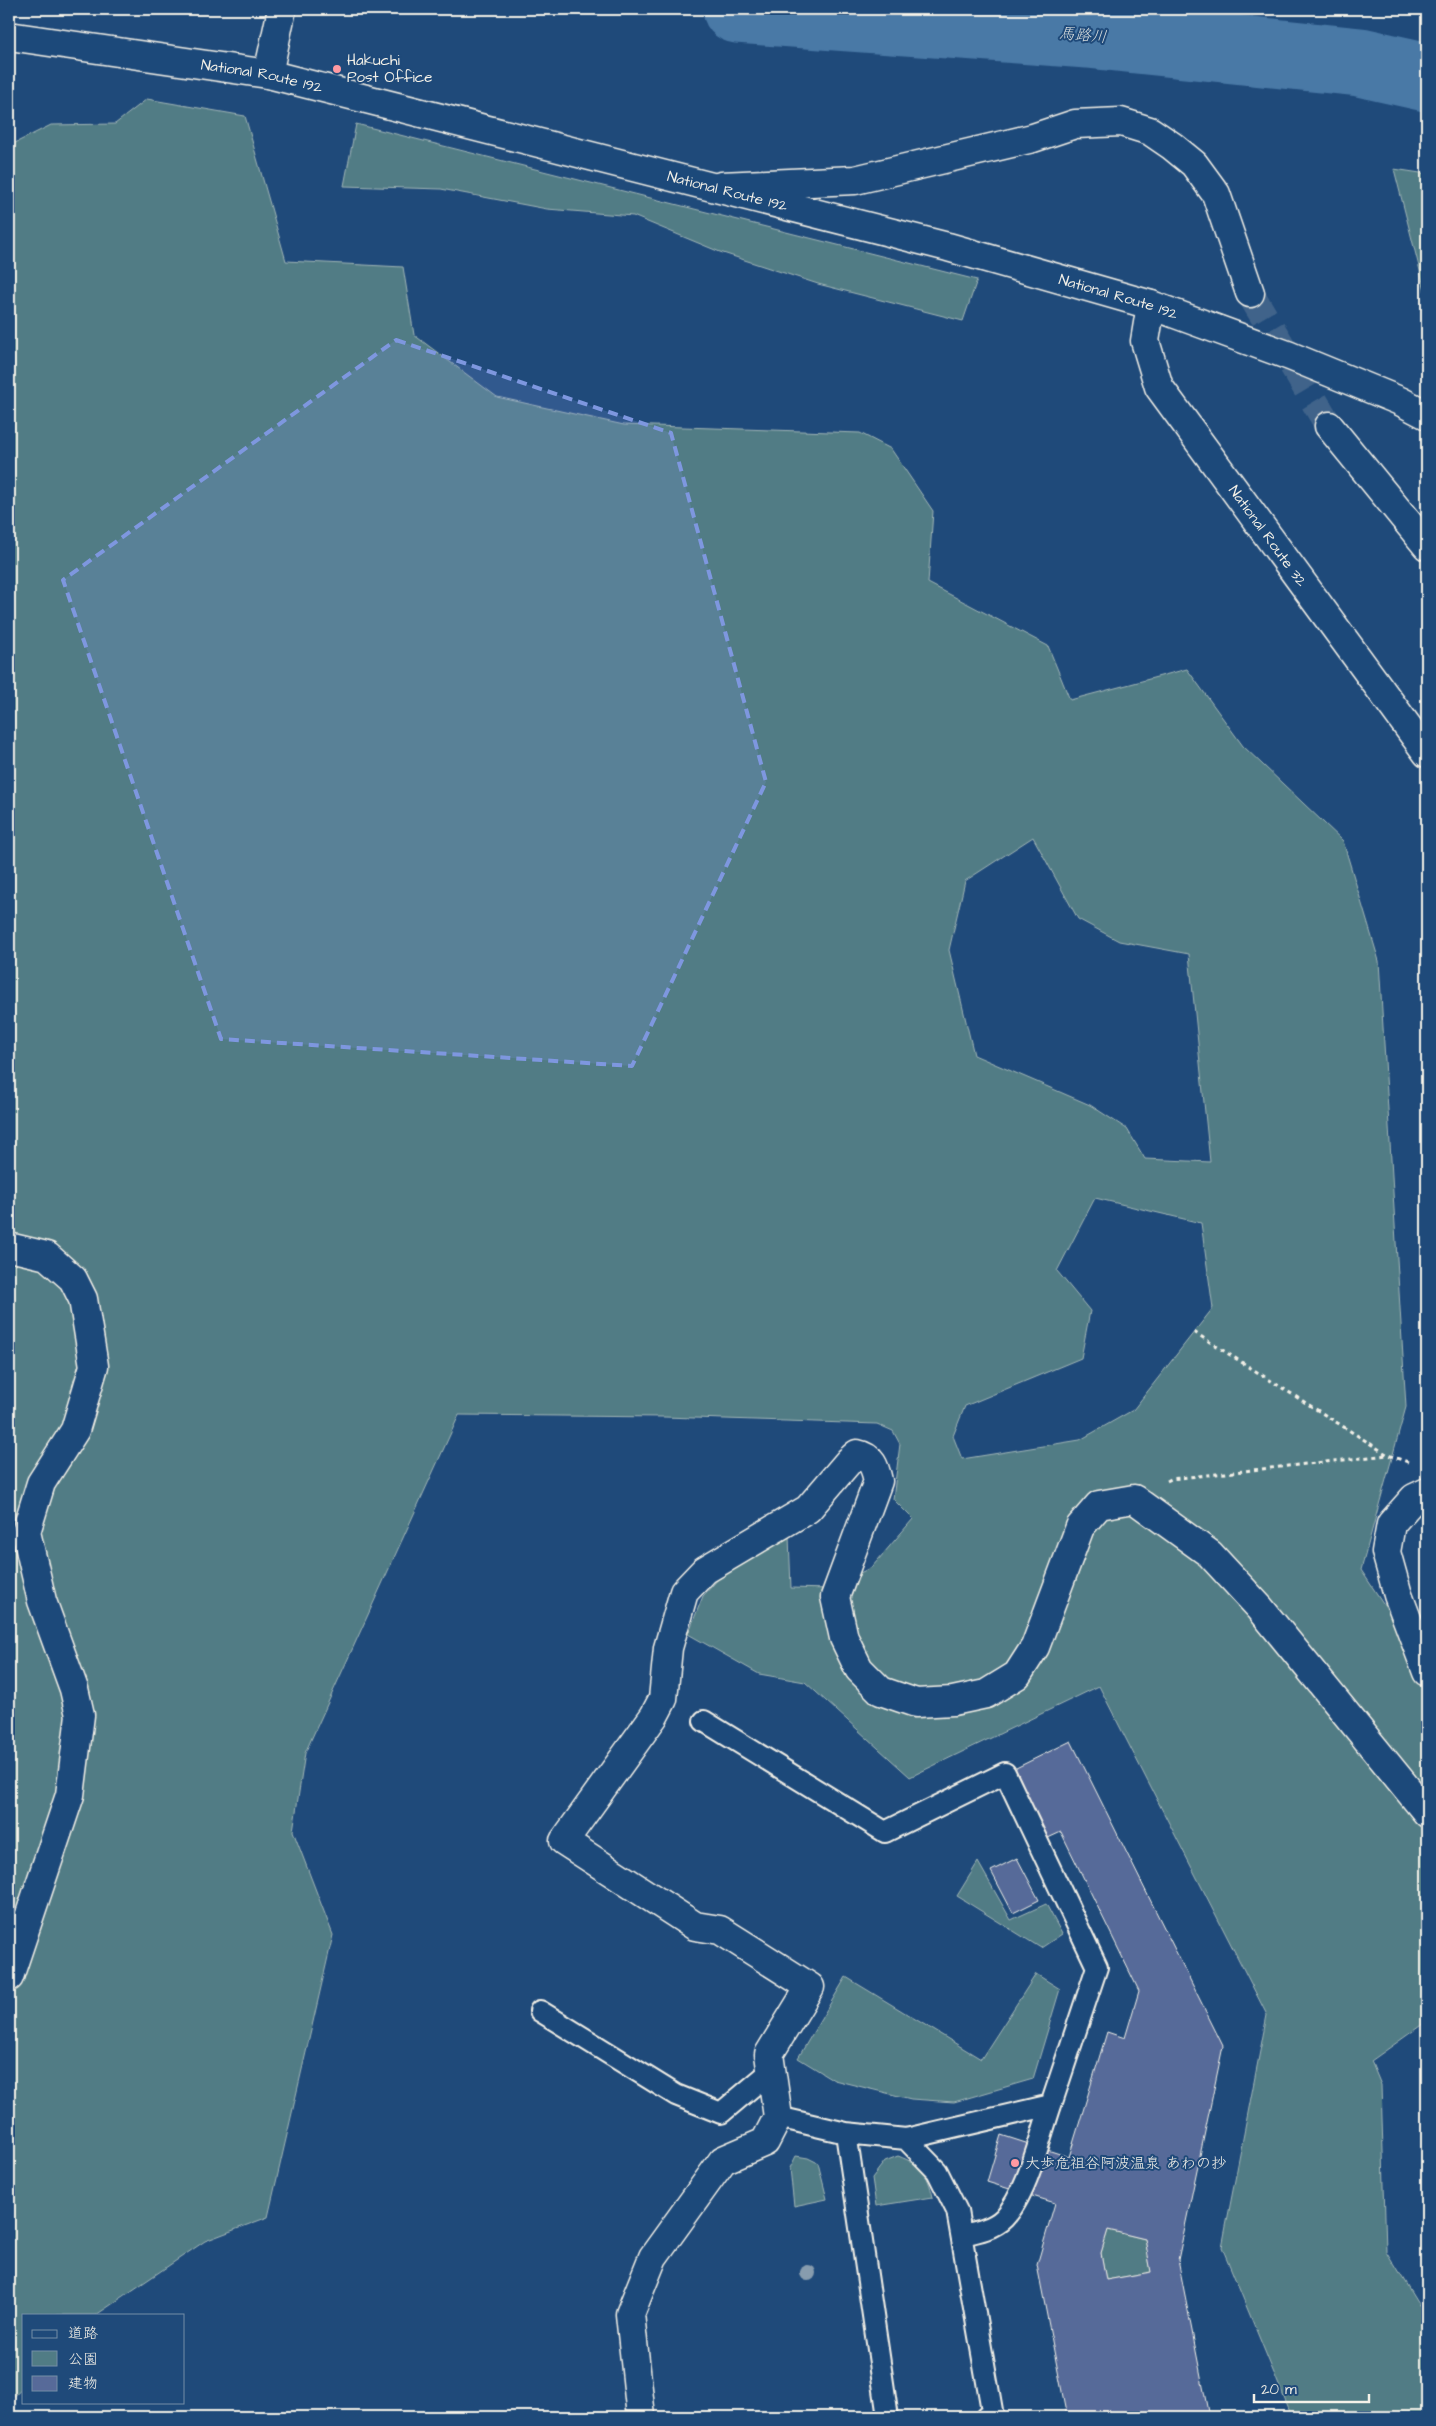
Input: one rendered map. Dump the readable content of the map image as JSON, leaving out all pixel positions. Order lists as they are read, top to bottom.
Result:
{
  "streets": {
    "main road": ["National Route 192", "National Route 32"]
  },
  "crossings": [
    ["National Route 192", "National Route 32"]
  ],
  "water": ["馬路川"],
  "places": ["Hakuchi Post Office", "大歩危祖谷阿波温泉 あわの抄"],
  "legend": ["道路", "公園", "建物"],
  "scale_bar": "20 m"
}
